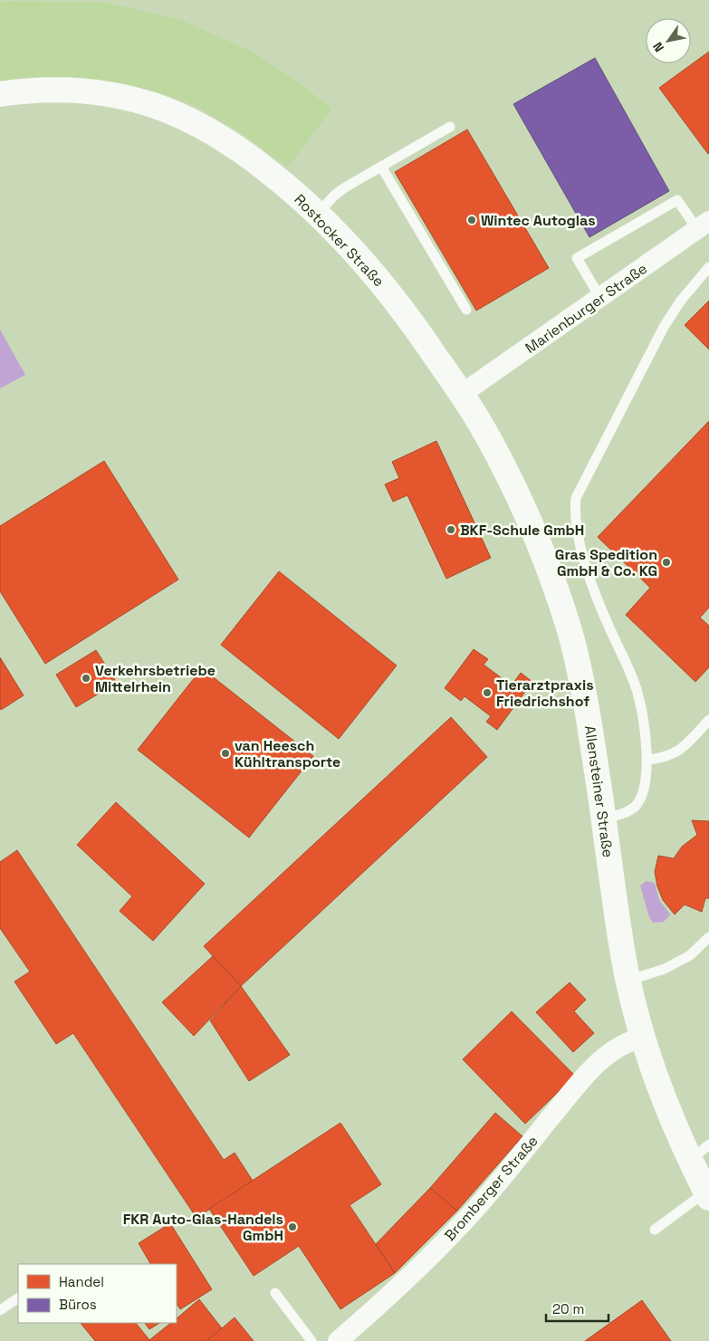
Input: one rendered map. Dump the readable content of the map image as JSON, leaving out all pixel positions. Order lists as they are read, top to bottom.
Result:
{
  "streets": {
    "street": [
      "Rostocker Straße",
      "Marienburger Straße",
      "Allensteiner Straße",
      "Bromberger Straße"
    ]
  },
  "crossings": [
    ["Rostocker Straße", "Marienburger Straße"],
    ["Rostocker Straße", "Allensteiner Straße"],
    ["Marienburger Straße", "Allensteiner Straße"],
    ["Allensteiner Straße", "Bromberger Straße"]
  ],
  "places": [
    "Wintec Autoglas",
    "BKF-Schule GmbH",
    "Gras Spedition GmbH & Co. KG",
    "Verkehrsbetriebe Mittelrhein",
    "Tierarztpraxis Friedrichshof",
    "van Heesch Kühltransporte",
    "FKR Auto-Glas-Handels GmbH"
  ],
  "legend": ["Handel", "Büros"],
  "scale_bar": "20 m",
  "north": "bottom left"
}
